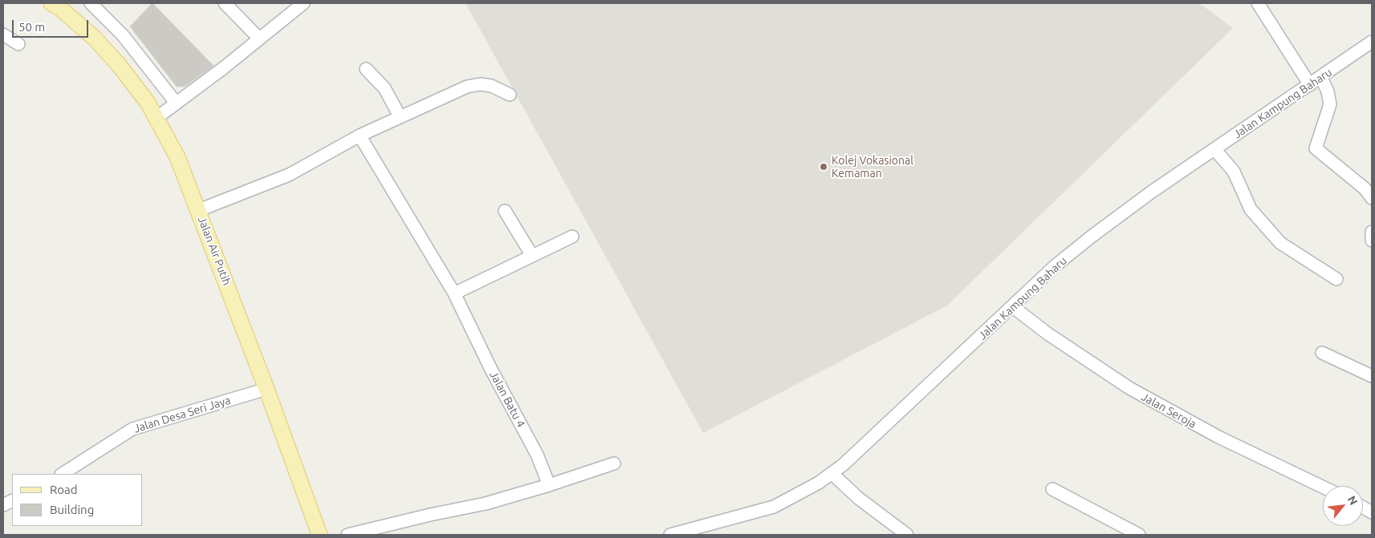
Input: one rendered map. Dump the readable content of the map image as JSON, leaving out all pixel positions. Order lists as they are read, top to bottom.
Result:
{
  "streets": {
    "main road": ["Jalan Air Putih"],
    "street": [
      "Jalan Kampung Baharu",
      "Jalan Batu 4",
      "Jalan Seroja",
      "Jalan Desa Seri Jaya"
    ]
  },
  "crossings": [
    ["Jalan Kampung Baharu", "Jalan Seroja"],
    ["Jalan Air Putih", "Jalan Desa Seri Jaya"]
  ],
  "places": ["Kolej Vokasional Kemaman"],
  "legend": ["Road", "Building"],
  "scale_bar": "50 m",
  "north": "top right"
}
